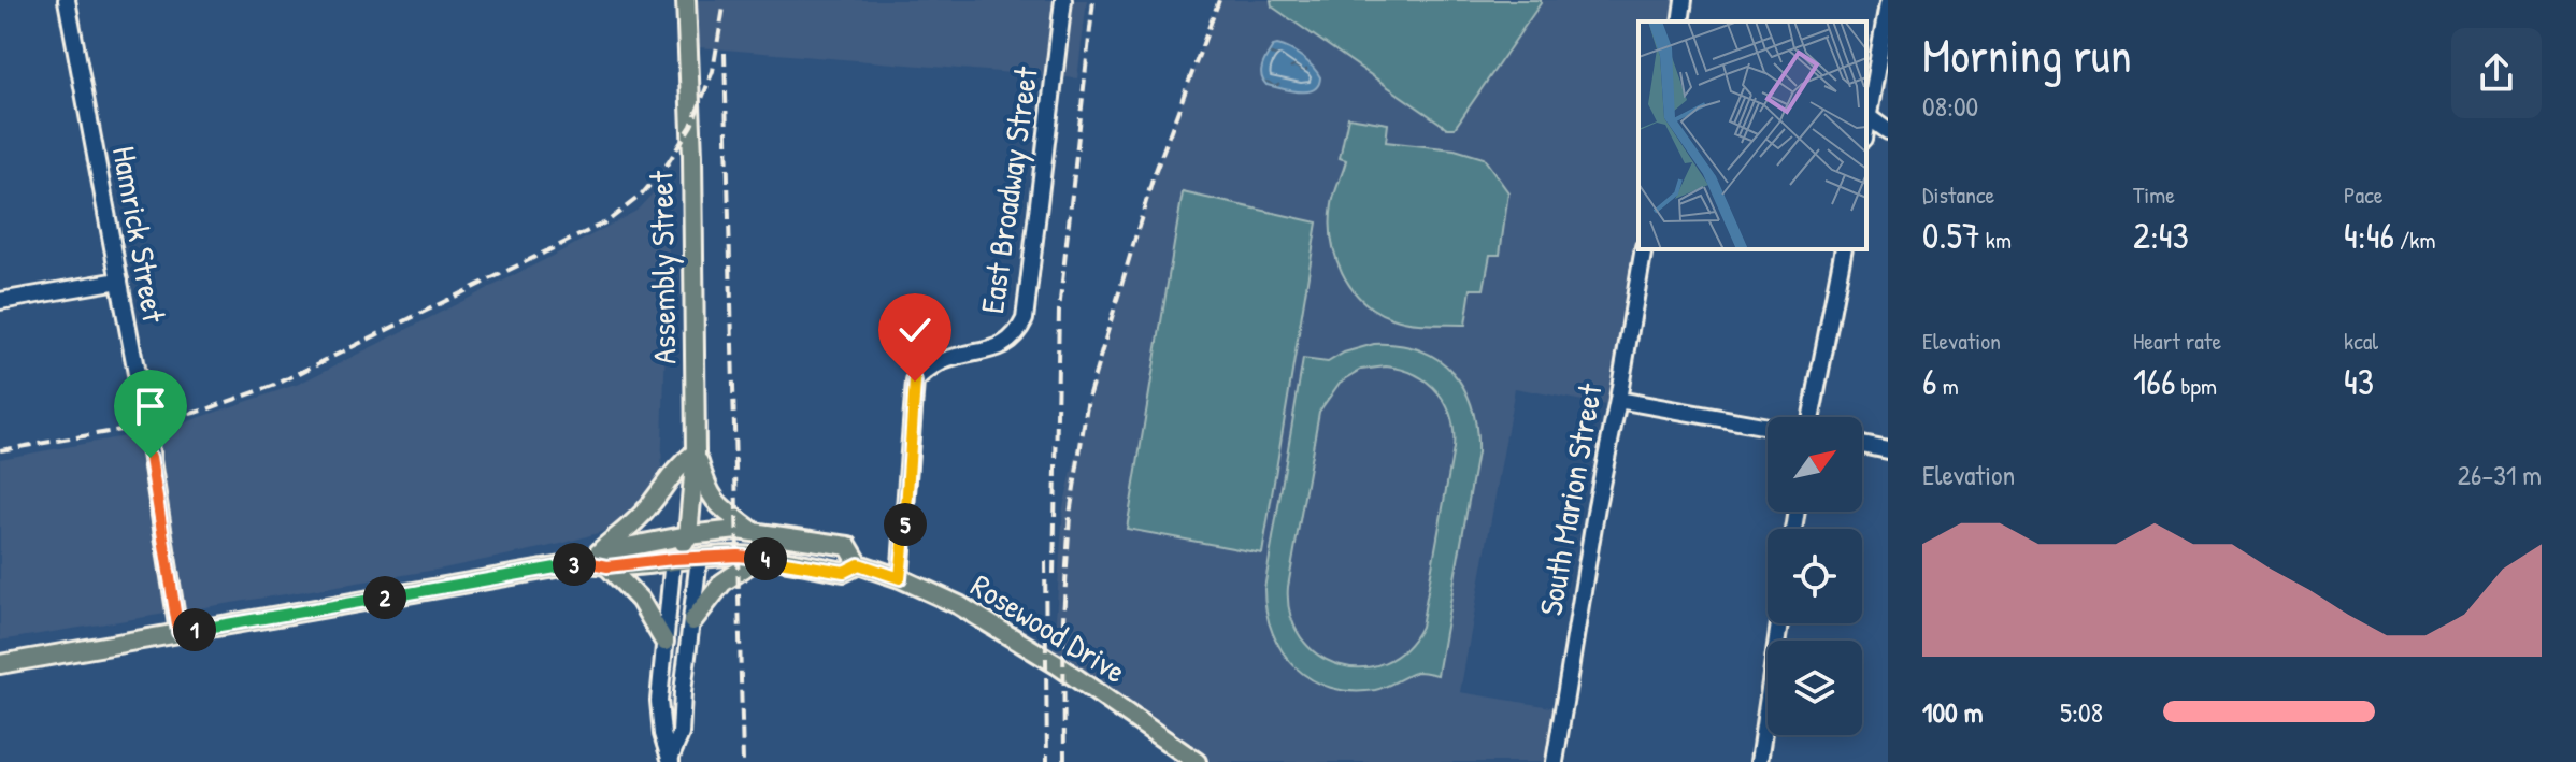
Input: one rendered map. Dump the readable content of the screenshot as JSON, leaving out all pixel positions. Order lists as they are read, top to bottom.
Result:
{
  "streets": {
    "main road": ["Assembly Street", "Rosewood Drive"],
    "street": ["East Broadway Street", "Hamrick Street", "South Marion Street"]
  },
  "crossings": [
    ["East Broadway Street", "Rosewood Drive"],
    ["Hamrick Street", "Rosewood Drive"],
    ["Assembly Street", "Rosewood Drive"]
  ],
  "north": "top right",
  "page": {
    "heading": ["Morning run", "08:00"],
    "stats": [
      ["Distance", "0.57 km"],
      ["Time", "2:43"],
      ["Pace", "4:46 /km"],
      ["Elevation", "6 m"],
      ["Heart rate", "166 bpm"],
      ["kcal", "43"]
    ],
    "chart": ["Elevation", "26–31 m"],
    "pins": [
      "5",
      "4",
      "3",
      "2",
      "1"
    ],
    "list": [
      {
        "name": "100 m",
        "note": "5:08"
      }
    ]
  }
}
